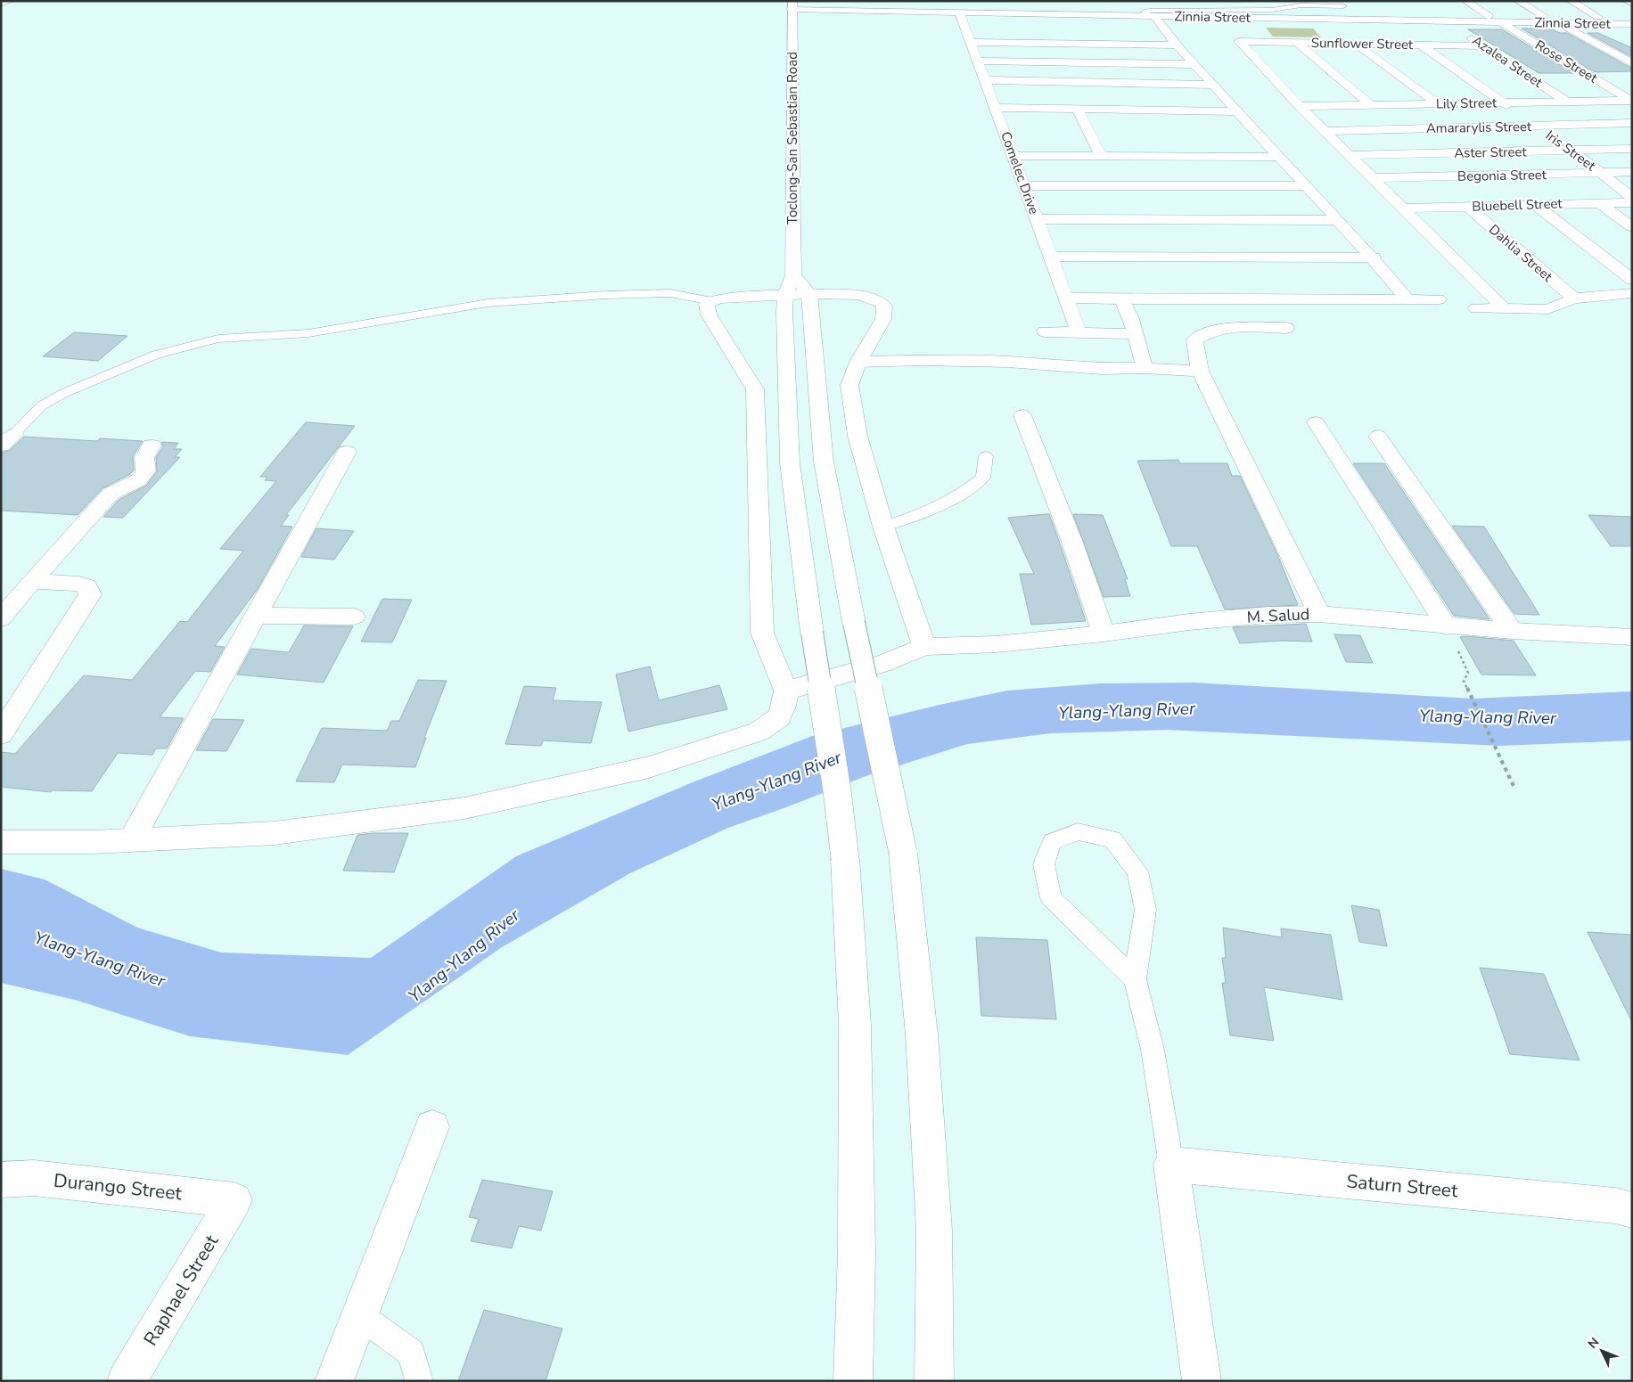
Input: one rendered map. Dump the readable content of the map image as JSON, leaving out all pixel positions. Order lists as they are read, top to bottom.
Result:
{
  "streets": {
    "street": [
      "Zinnia Street",
      "Sunflower Street",
      "Azalea Street",
      "Rose Street",
      "Lily Street",
      "Amararylis Street",
      "Toclong-San Sebastian Road",
      "Iris Street",
      "Aster Street",
      "Comelec Drive",
      "Begonia Street",
      "Bluebell Street",
      "Dahlia Street",
      "M. Salud",
      "Saturn Street",
      "Durango Street",
      "Raphael Street"
    ]
  },
  "crossings": [
    ["Zinnia Street", "Azalea Street"],
    ["Zinnia Street", "Rose Street"],
    ["Zinnia Street", "Toclong-San Sebastian Road"],
    ["Zinnia Street", "Comelec Drive"],
    ["Sunflower Street", "Azalea Street"],
    ["Sunflower Street", "Lily Street"],
    ["Sunflower Street", "Iris Street"],
    ["Azalea Street", "Lily Street"],
    ["Rose Street", "Lily Street"],
    ["Lily Street", "Iris Street"],
    ["Amararylis Street", "Iris Street"],
    ["Iris Street", "Aster Street"],
    ["Iris Street", "Begonia Street"],
    ["Bluebell Street", "Dahlia Street"],
    ["Durango Street", "Raphael Street"]
  ],
  "water": ["Ylang-Ylang River"],
  "north": "top left"
}
